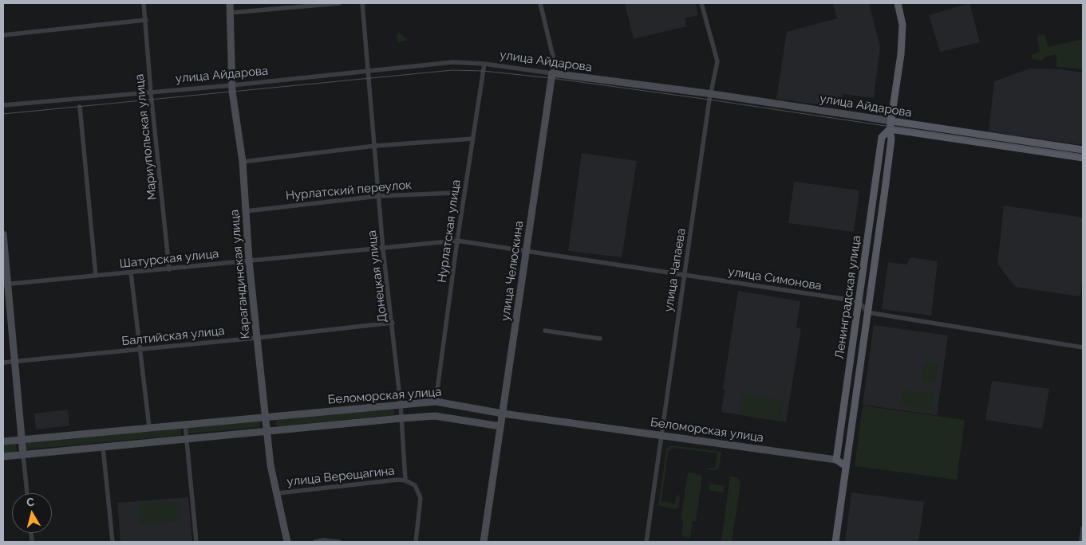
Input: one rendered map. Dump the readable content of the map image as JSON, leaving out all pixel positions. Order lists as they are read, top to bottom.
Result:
{
  "streets": {
    "main road": [
      "улица Айдарова",
      "улица Челюскина",
      "Карагандинская улица",
      "Ленинградская улица",
      "Беломорская улица"
    ],
    "street": [
      "Мариупольская улица",
      "Нурлатский переулок",
      "Нурлатская улица",
      "Шатурская улица",
      "улица Чапаева",
      "Донецкая улица",
      "улица Симонова",
      "Балтийская улица",
      "улица Верещагина"
    ]
  },
  "crossings": [
    ["улица Айдарова", "Мариупольская улица"],
    ["улица Айдарова", "Нурлатская улица"],
    ["улица Айдарова", "улица Чапаева"],
    ["улица Айдарова", "улица Челюскина"],
    ["улица Айдарова", "Карагандинская улица"],
    ["улица Айдарова", "Донецкая улица"],
    ["улица Айдарова", "Ленинградская улица"],
    ["Мариупольская улица", "Шатурская улица"],
    ["Нурлатский переулок", "Карагандинская улица"],
    ["Нурлатский переулок", "Донецкая улица"],
    ["Нурлатская улица", "Шатурская улица"],
    ["Нурлатская улица", "улица Симонова"],
    ["Нурлатская улица", "Беломорская улица"],
    ["Шатурская улица", "Карагандинская улица"],
    ["Шатурская улица", "Донецкая улица"],
    ["Шатурская улица", "улица Симонова"],
    ["улица Чапаева", "улица Симонова"],
    ["улица Чапаева", "Беломорская улица"],
    ["улица Челюскина", "улица Симонова"],
    ["улица Челюскина", "Беломорская улица"],
    ["Карагандинская улица", "Балтийская улица"],
    ["Карагандинская улица", "Беломорская улица"],
    ["Карагандинская улица", "улица Верещагина"],
    ["Донецкая улица", "Балтийская улица"],
    ["Донецкая улица", "Беломорская улица"],
    ["Донецкая улица", "улица Верещагина"],
    ["улица Симонова", "Ленинградская улица"],
    ["Ленинградская улица", "Беломорская улица"]
  ],
  "north": "top"
}
